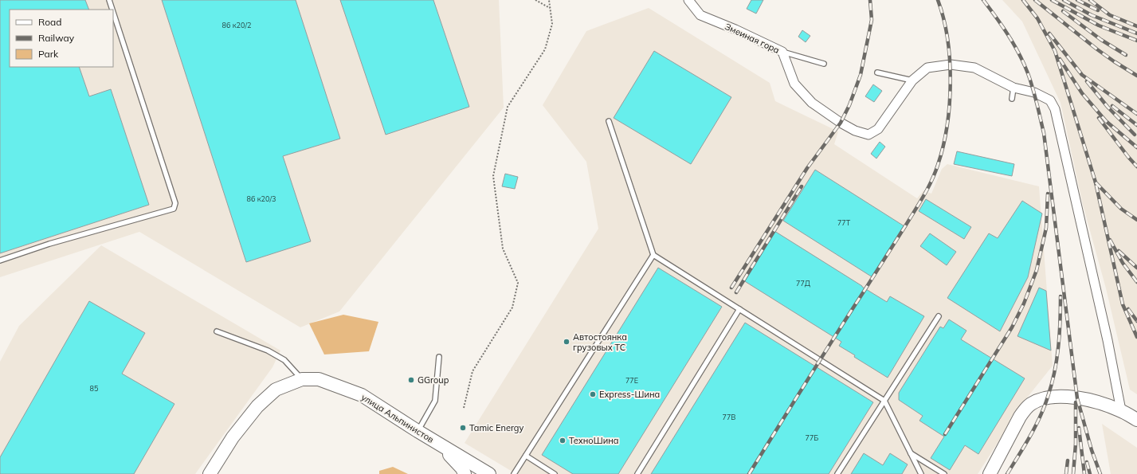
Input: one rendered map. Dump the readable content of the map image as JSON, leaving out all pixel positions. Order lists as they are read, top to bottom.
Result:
{
  "streets": {
    "main road": ["улица Альпинистов"],
    "street": ["Змеиная гора"]
  },
  "places": [
    "Автостоянка грузовых ТС",
    "GGroup",
    "Express-Шина",
    "Tamic Energy",
    "ТехноШина"
  ],
  "house_numbers": [
    "86 к20/2",
    "86 к20/3",
    "77Т",
    "77Д",
    "77Е",
    "85",
    "77В",
    "77Б"
  ],
  "legend": ["Road", "Railway", "Park"]
}
